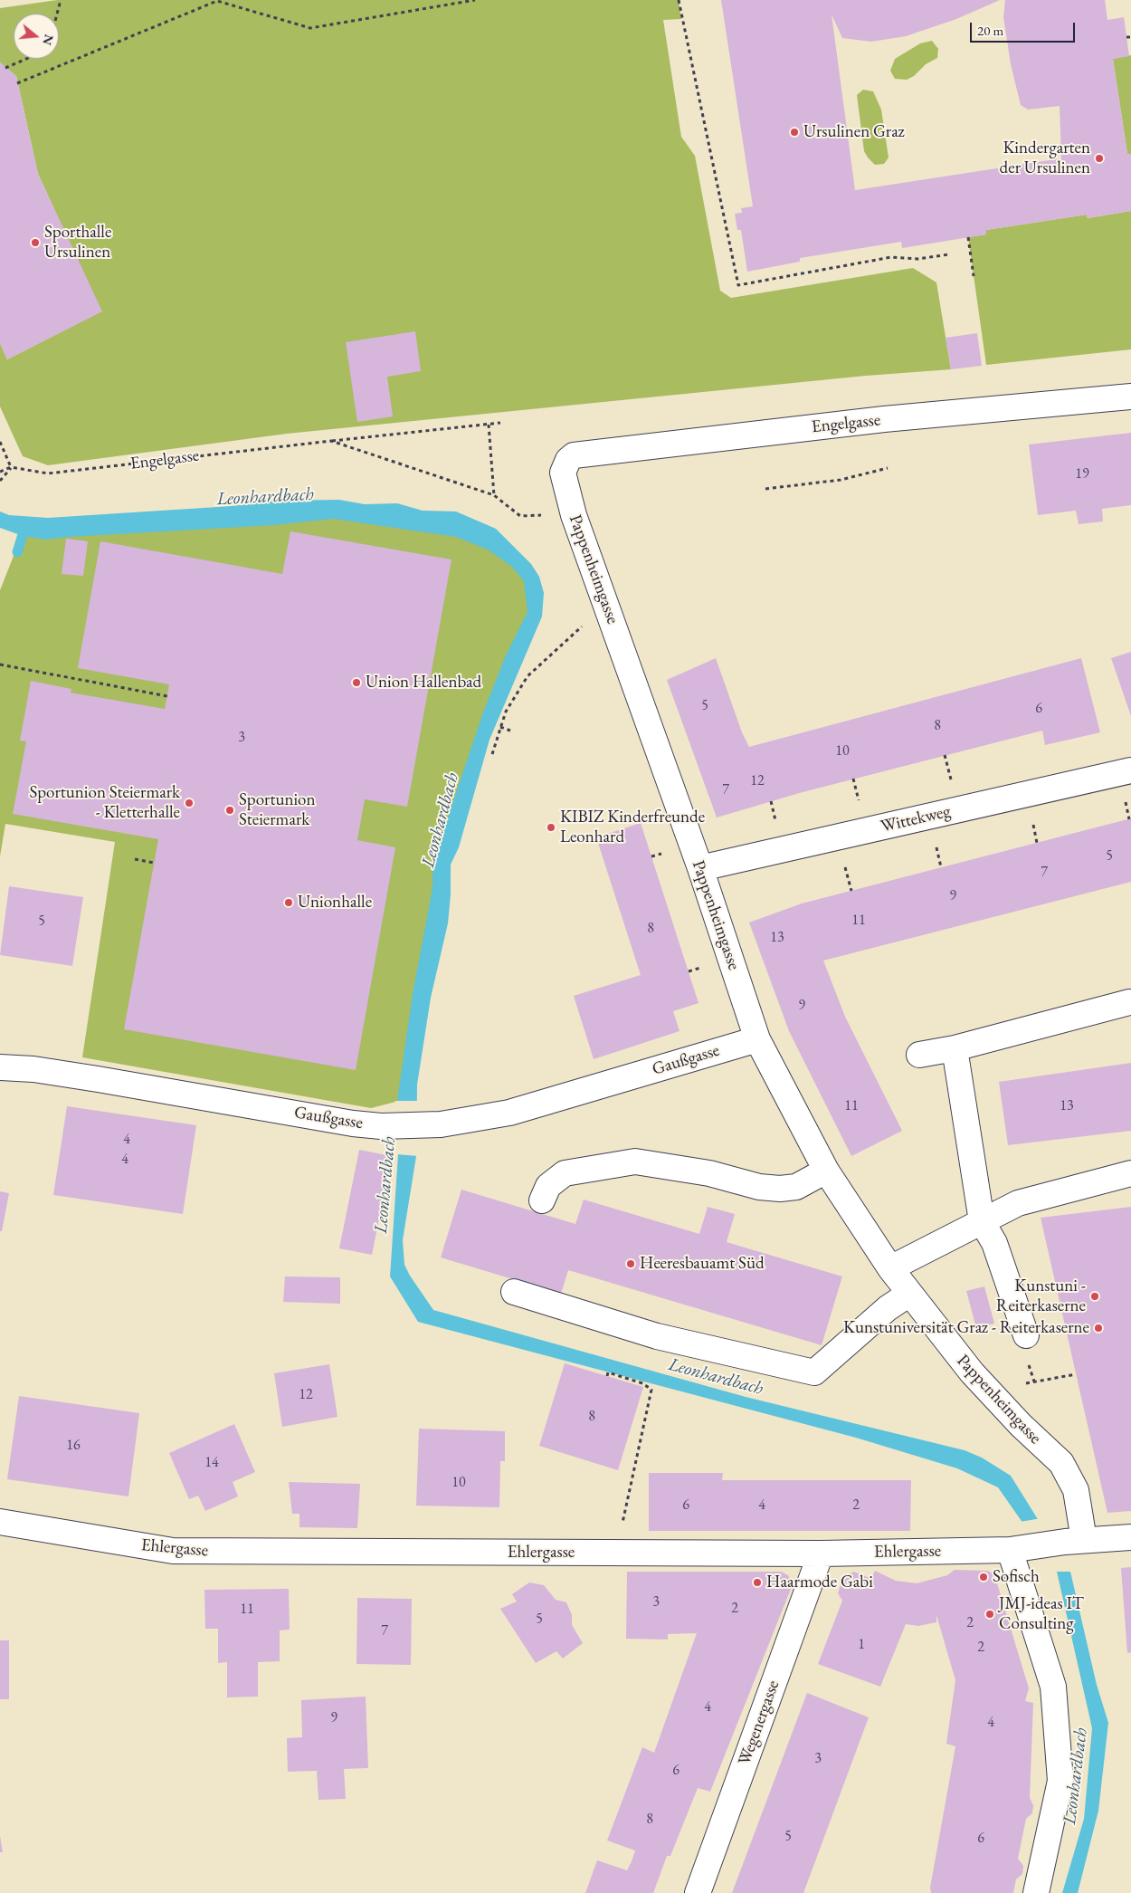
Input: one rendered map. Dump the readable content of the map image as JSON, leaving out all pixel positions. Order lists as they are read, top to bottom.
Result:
{
  "streets": {
    "street": [
      "Engelgasse",
      "Pappenheimgasse",
      "Wittekweg",
      "Gaußgasse",
      "Ehlergasse",
      "Wegenergasse"
    ]
  },
  "crossings": [
    ["Engelgasse", "Pappenheimgasse"],
    ["Pappenheimgasse", "Wittekweg"],
    ["Pappenheimgasse", "Gaußgasse"],
    ["Pappenheimgasse", "Ehlergasse"],
    ["Ehlergasse", "Wegenergasse"]
  ],
  "water": ["Leonhardbach"],
  "places": [
    "Ursulinen Graz",
    "Kindergarten der Ursulinen",
    "Sporthalle Ursulinen",
    "Union Hallenbad",
    "Sportunion Steiermark - Kletterhalle",
    "Sportunion Steiermark",
    "KIBIZ Kinderfreunde Leonhard",
    "Unionhalle",
    "Heeresbauamt Süd",
    "Kunstuni - Reiterkaserne",
    "Kunstuniversität Graz - Reiterkaserne",
    "Sofisch",
    "Haarmode Gabi",
    "JMJ-ideas IT Consulting"
  ],
  "house_numbers": [
    "19",
    "5",
    "6",
    "8",
    "3",
    "10",
    "12",
    "7",
    "5",
    "7",
    "9",
    "11",
    "5",
    "8",
    "13",
    "9",
    "11",
    "13",
    "4",
    "4",
    "12",
    "8",
    "16",
    "14",
    "10",
    "6",
    "4",
    "2",
    "3",
    "2",
    "11",
    "5",
    "2",
    "7",
    "1",
    "2",
    "4",
    "9",
    "4",
    "3",
    "6",
    "8",
    "5",
    "6"
  ],
  "scale_bar": "20 m",
  "north": "right"
}
